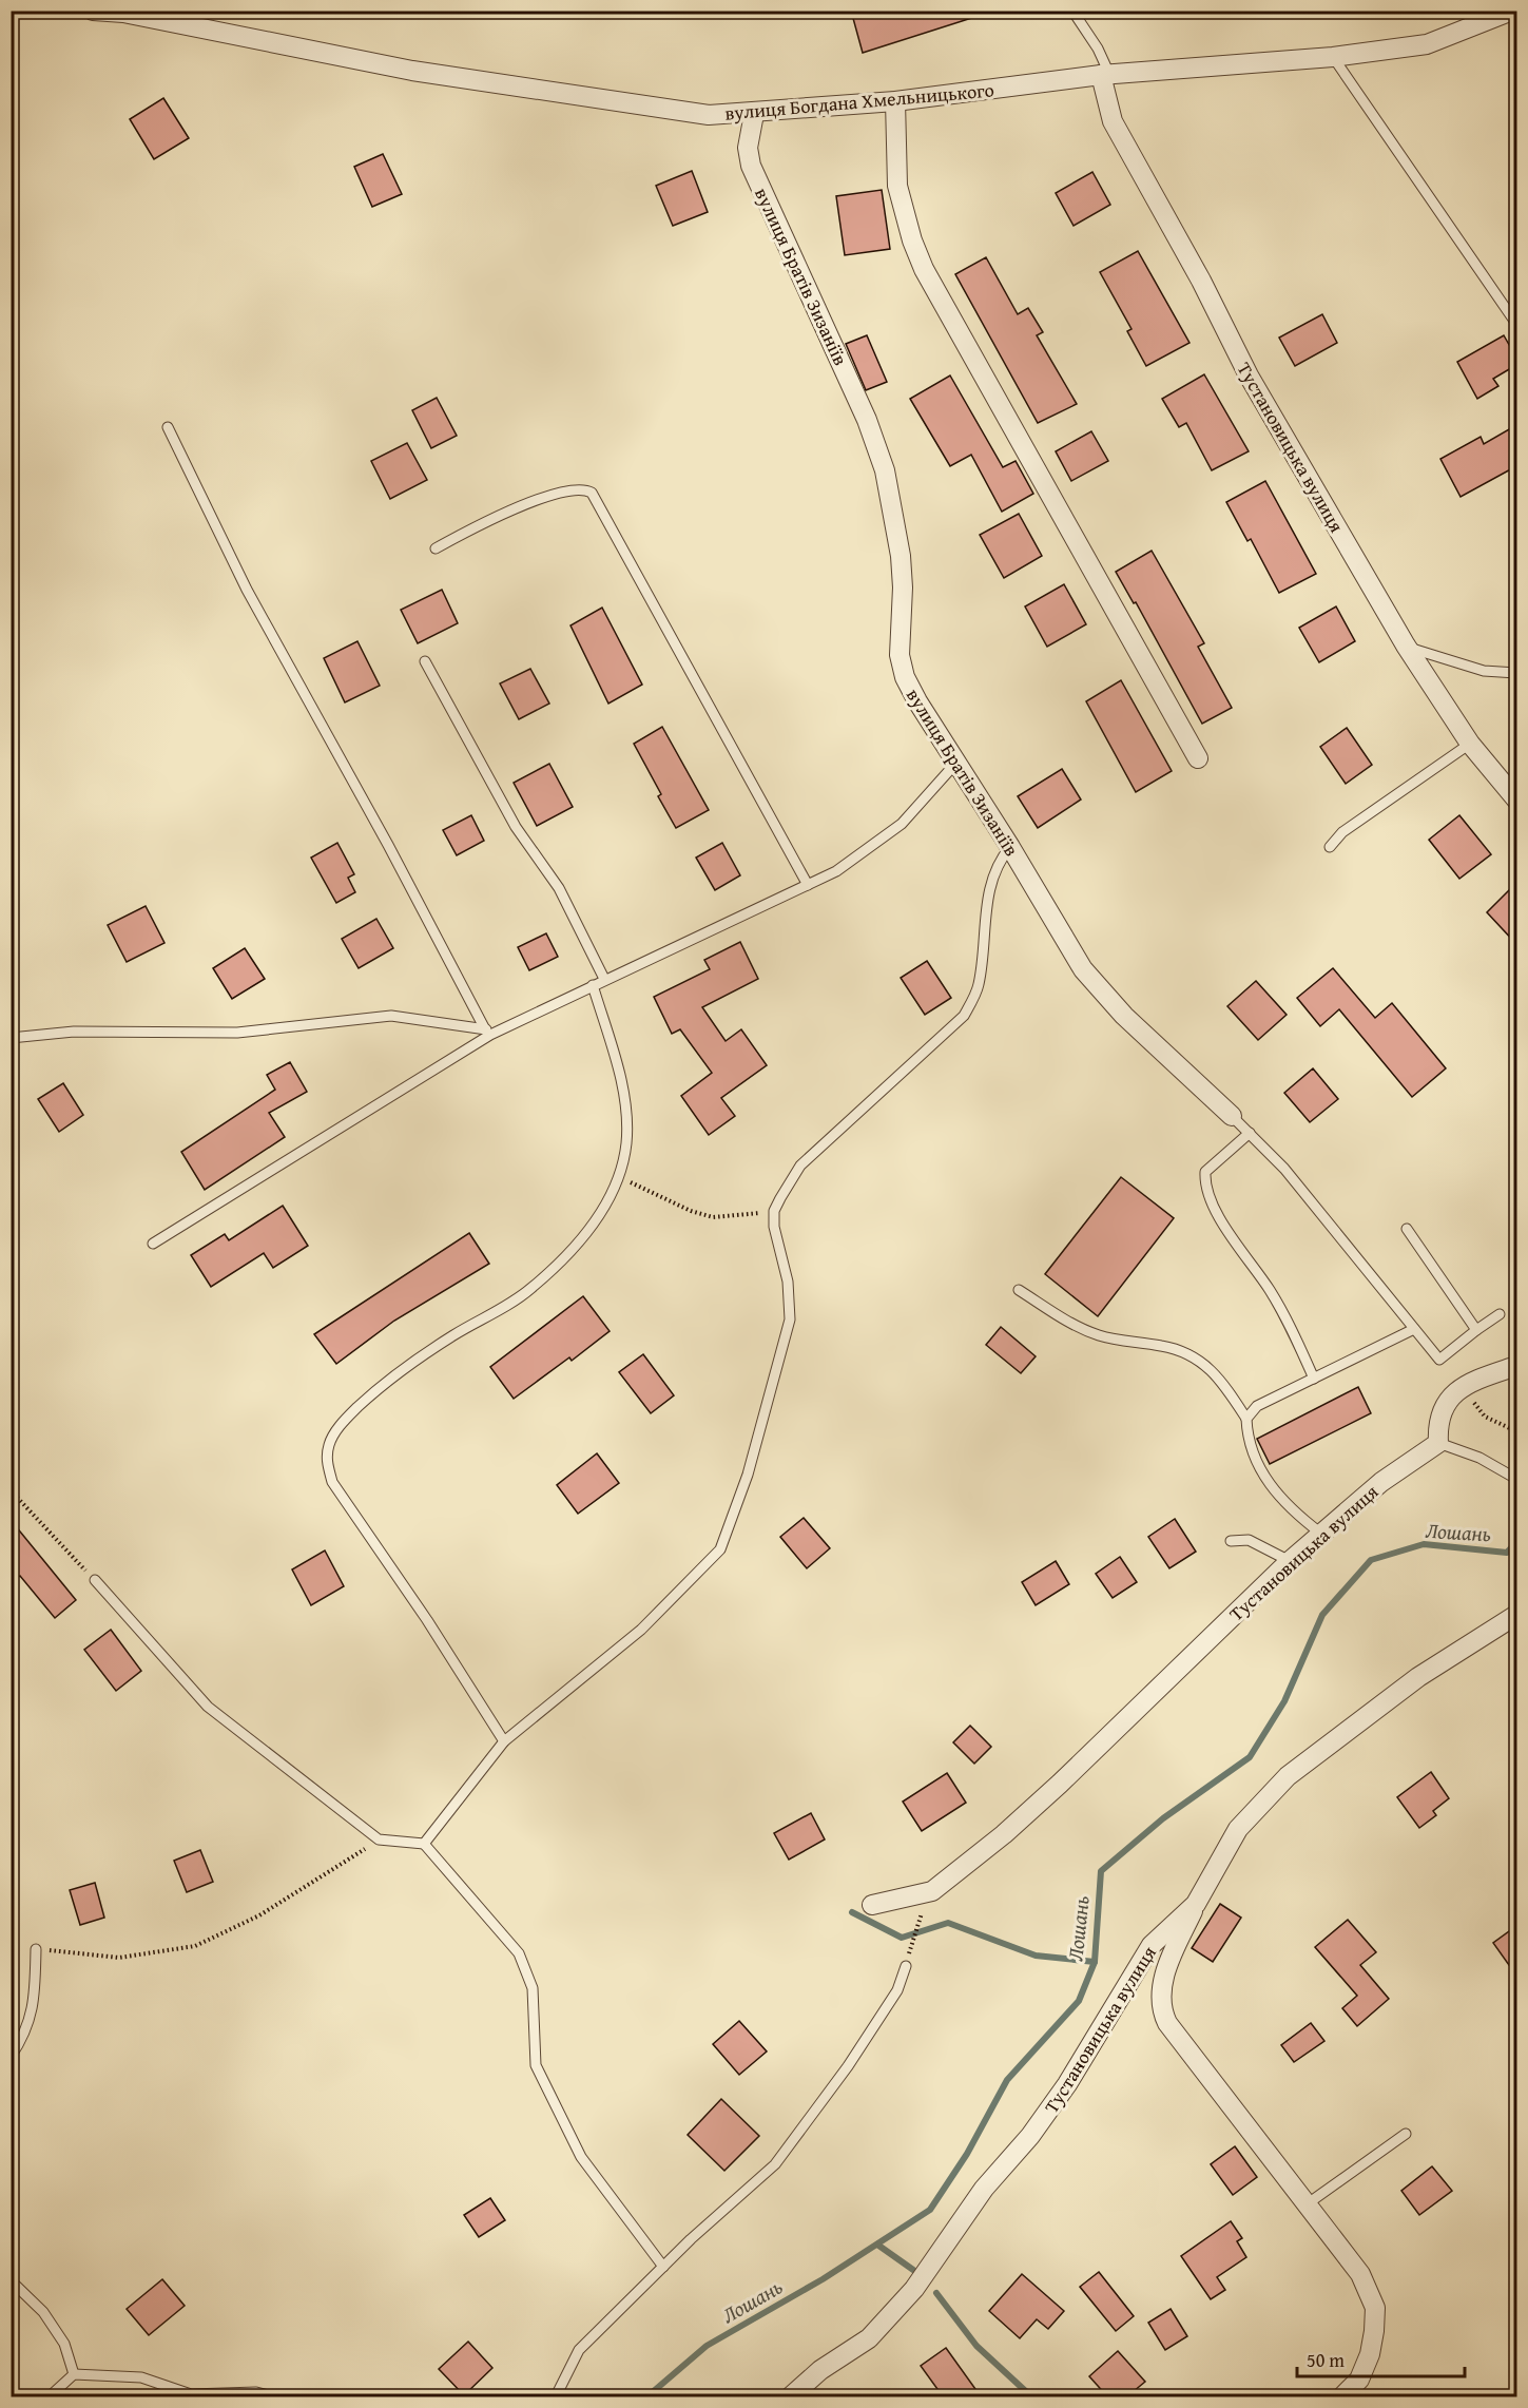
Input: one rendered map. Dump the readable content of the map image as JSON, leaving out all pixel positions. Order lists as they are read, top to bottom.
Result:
{
  "streets": {
    "street": ["вулиця Богдана Хмельницького", "вулиця Братів Зизаніїв", "Тустановицька вулиця"]
  },
  "crossings": [
    ["вулиця Богдана Хмельницького", "вулиця Братів Зизаніїв"],
    ["вулиця Богдана Хмельницького", "Тустановицька вулиця"]
  ],
  "water": ["Лошань"],
  "scale_bar": "50 m"
}
